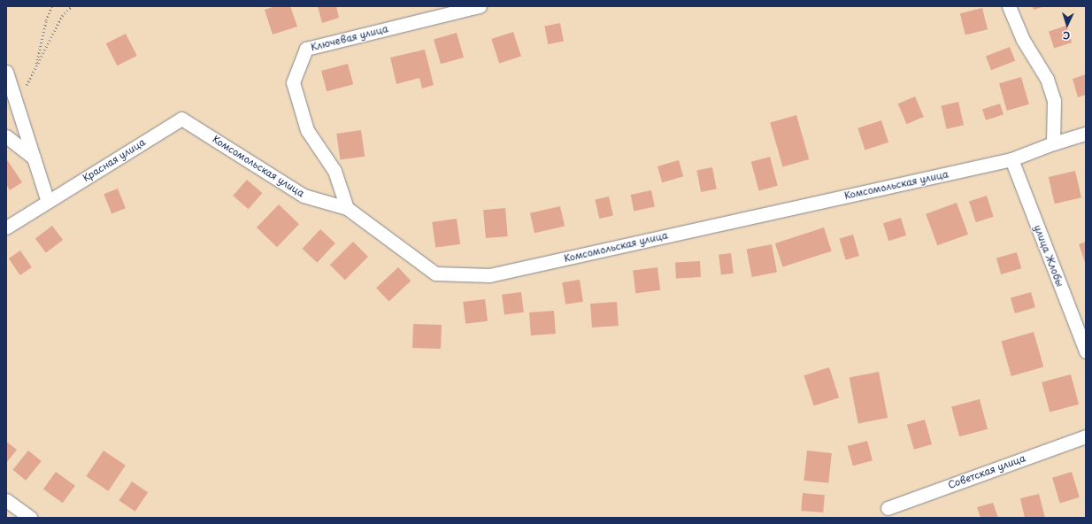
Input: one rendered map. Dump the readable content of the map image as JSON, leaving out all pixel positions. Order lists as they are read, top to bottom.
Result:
{
  "streets": {
    "street": [
      "Ключевая улица",
      "Красная улица",
      "Комсомольская улица",
      "улица Жлобы",
      "Советская улица"
    ]
  },
  "crossings": [
    ["Ключевая улица", "Комсомольская улица"],
    ["Красная улица", "Комсомольская улица"],
    ["Комсомольская улица", "улица Жлобы"]
  ],
  "north": "bottom"
}
